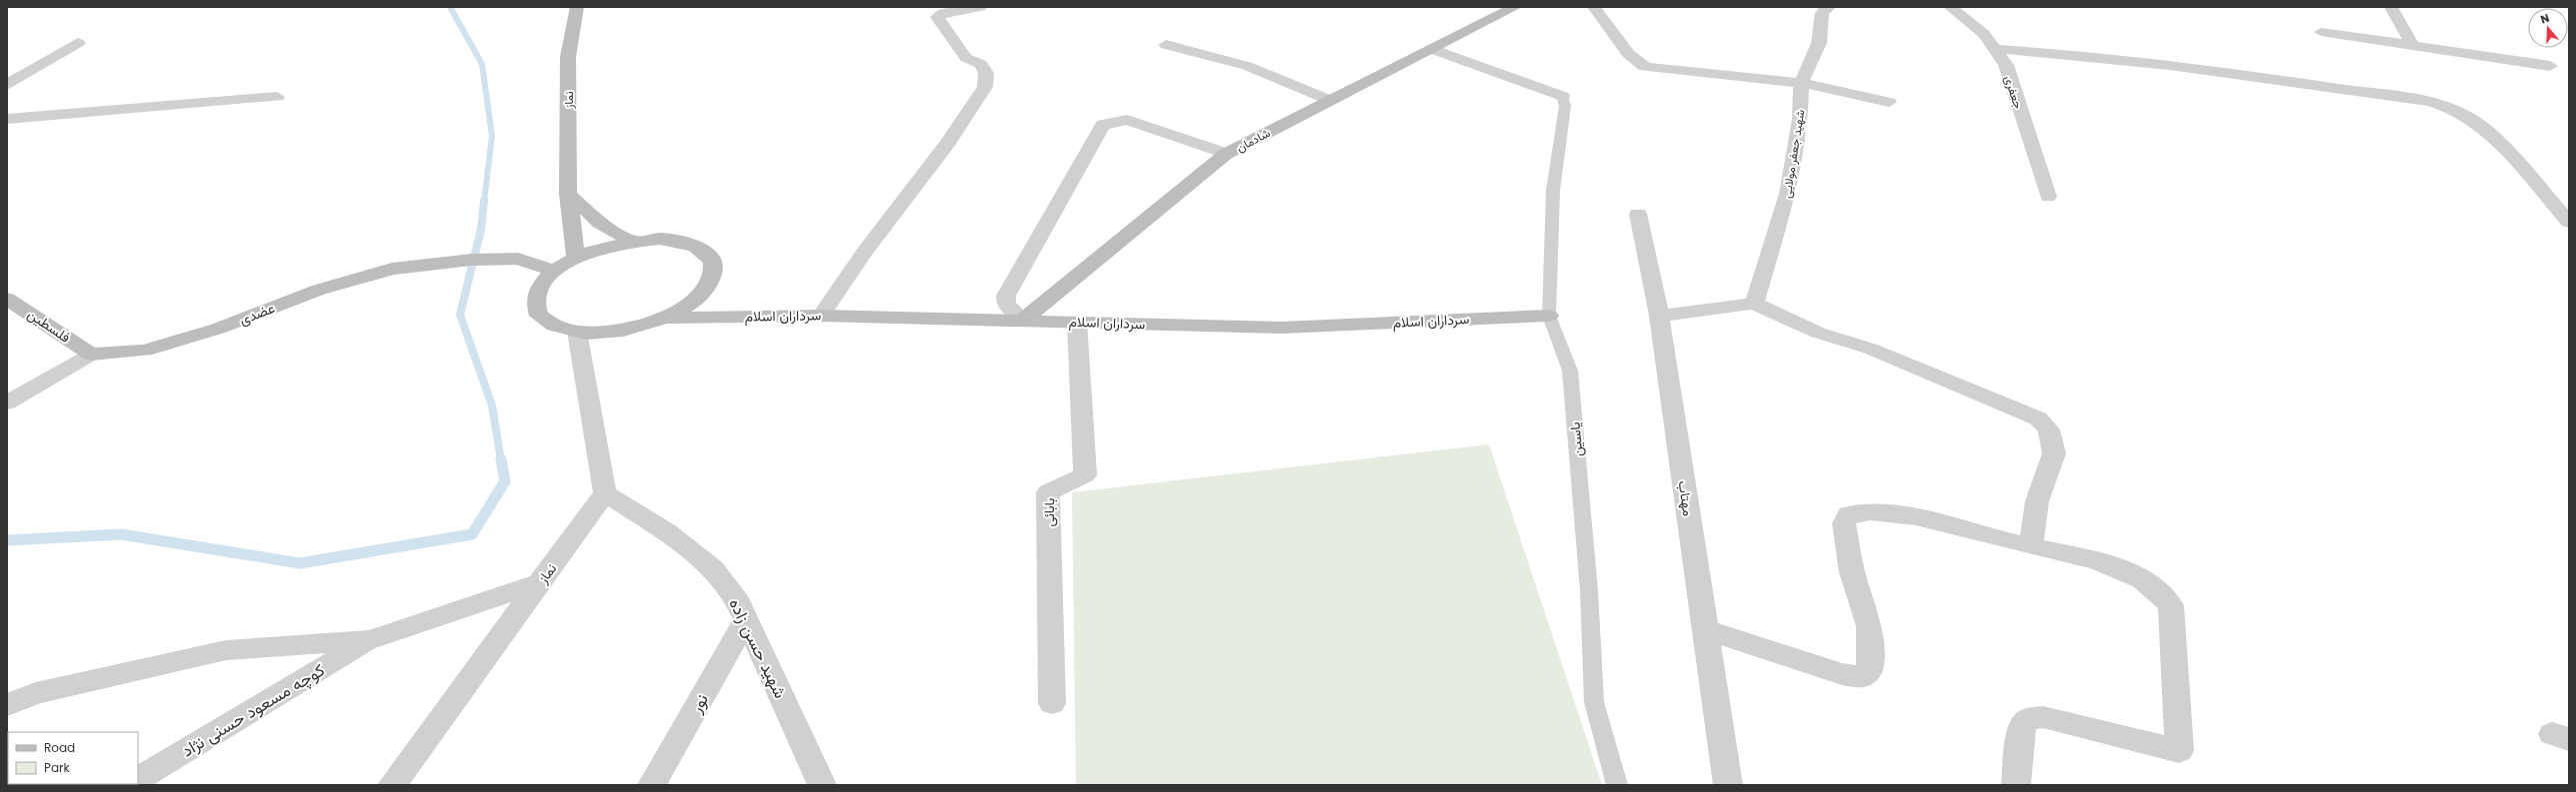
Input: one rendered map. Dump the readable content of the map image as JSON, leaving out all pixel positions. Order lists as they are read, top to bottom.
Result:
{
  "streets": {
    "street": [
      "جعفری",
      "نماز",
      "شادمان",
      "شهید جعفر مولایی",
      "عضدی",
      "سرداران اسلام",
      "فلسطین",
      "مهتاب",
      "بابائی",
      "شهید حسن زاده",
      "نور",
      "کوچه مسعود حسنی نژاد"
    ],
    "lane": ["یاسین"]
  },
  "crossings": [
    ["نماز", "شهید حسن زاده"],
    ["شادمان", "سرداران اسلام"],
    ["عضدی", "فلسطین"],
    ["سرداران اسلام", "یاسین"],
    ["سرداران اسلام", "بابائی"],
    ["شهید حسن زاده", "نور"]
  ],
  "legend": ["Road", "Park"],
  "north": "top"
}
